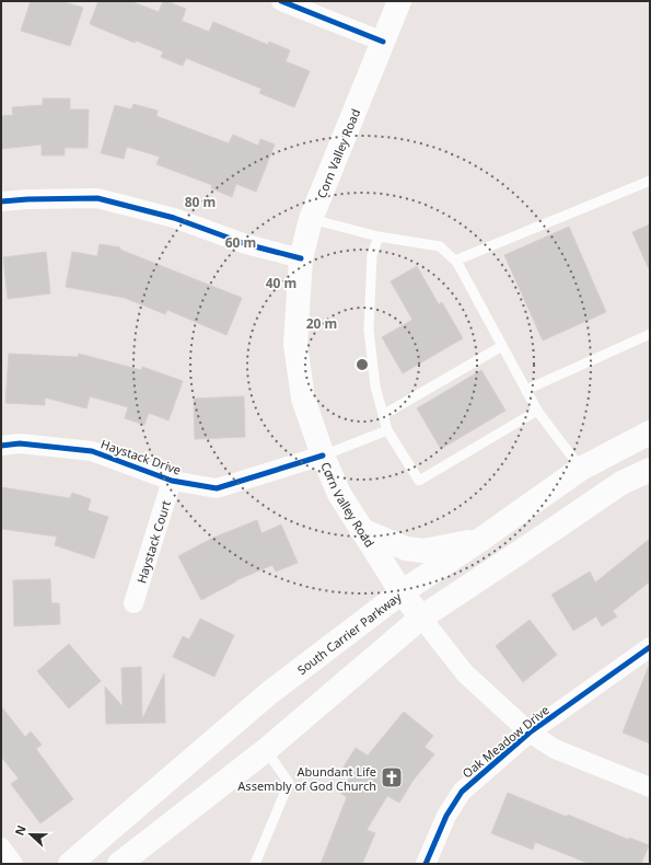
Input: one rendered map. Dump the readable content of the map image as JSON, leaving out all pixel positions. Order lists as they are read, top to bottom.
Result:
{
  "streets": {
    "main road": ["Corn Valley Road", "South Carrier Parkway"],
    "street": ["Haystack Drive", "Haystack Court", "Oak Meadow Drive"]
  },
  "crossings": [
    ["Corn Valley Road", "Haystack Drive"],
    ["Corn Valley Road", "South Carrier Parkway"],
    ["Corn Valley Road", "Oak Meadow Drive"],
    ["Haystack Drive", "Haystack Court"]
  ],
  "places": {
    "church": ["Abundant Life Assembly of God Church"]
  },
  "north": "left",
  "rings": [
    "80 m",
    "60 m",
    "40 m",
    "20 m"
  ]
}
